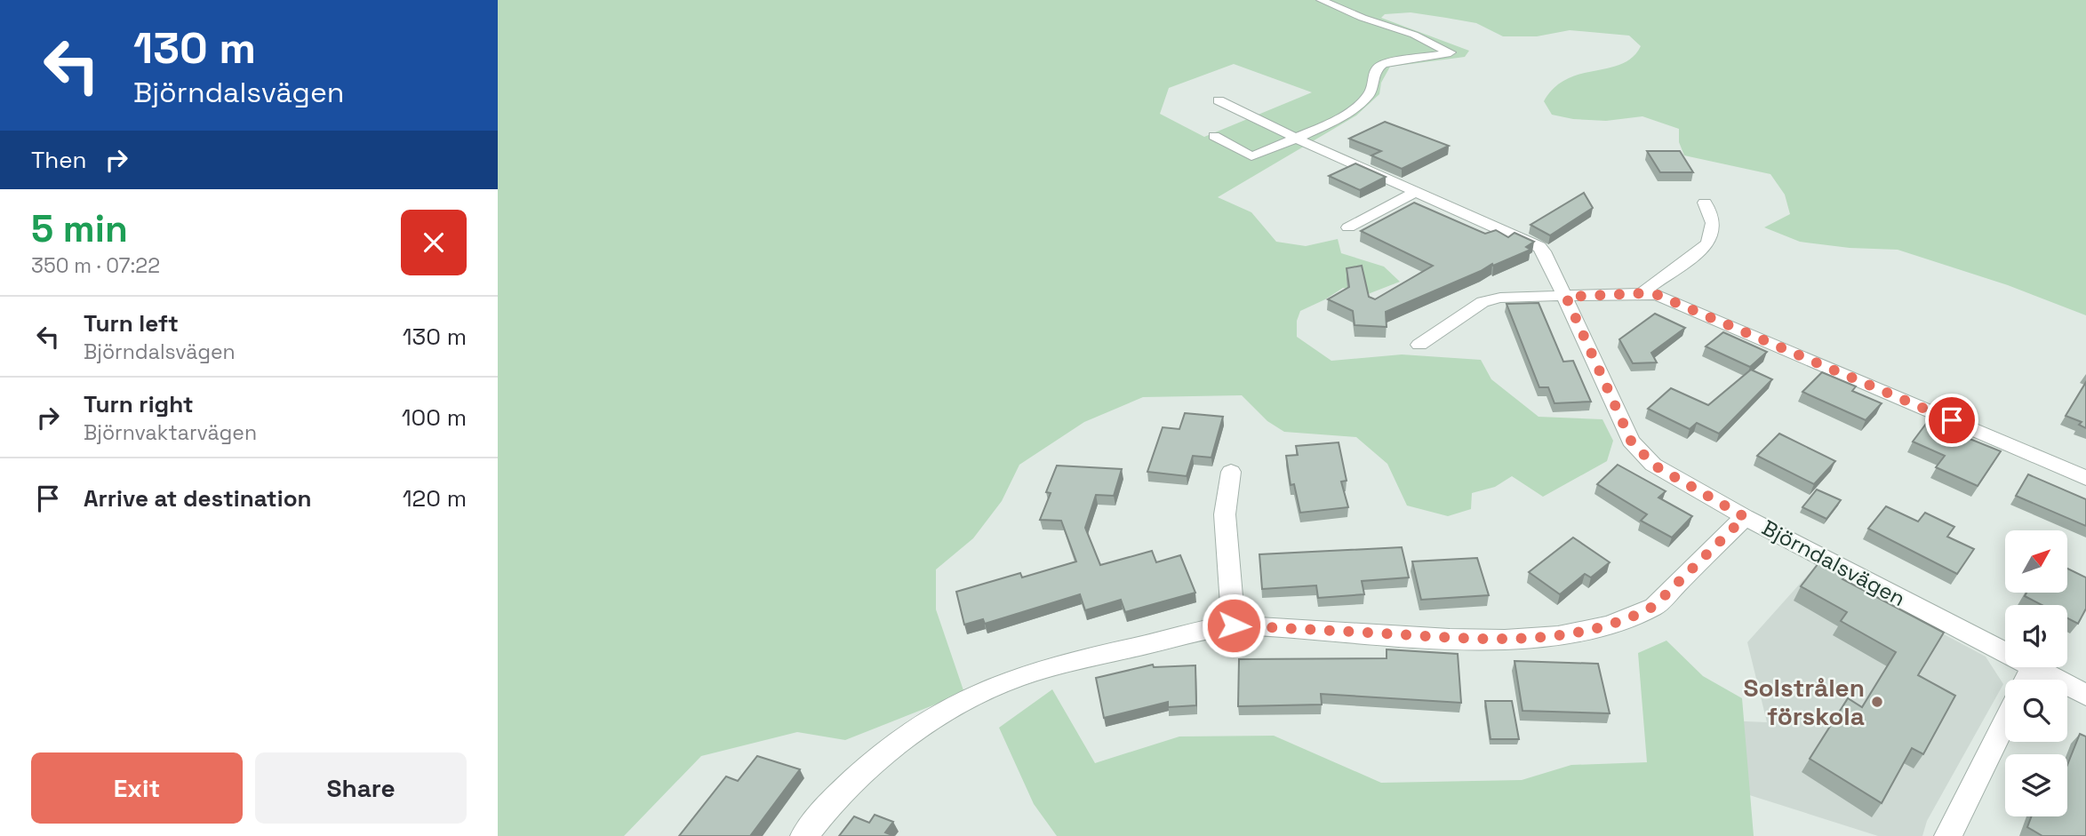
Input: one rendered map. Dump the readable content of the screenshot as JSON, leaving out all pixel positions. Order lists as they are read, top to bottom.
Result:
{
  "streets": {
    "street": ["Björndalsvägen"]
  },
  "places": ["Solstrålen förskola"],
  "north": "top right",
  "page": {
    "turn": ["130 m", "Björndalsvägen"],
    "then": "Then",
    "heading": ["5 min", "350 m · 07:22"],
    "list": [
      {
        "name": "Turn left",
        "note": "Björndalsvägen",
        "value": "130 m"
      },
      {
        "name": "Turn right",
        "note": "Björnvaktarvägen",
        "value": "100 m"
      },
      {
        "name": "Arrive at destination",
        "value": "120 m"
      }
    ],
    "buttons": ["Exit", "Share"]
  }
}
